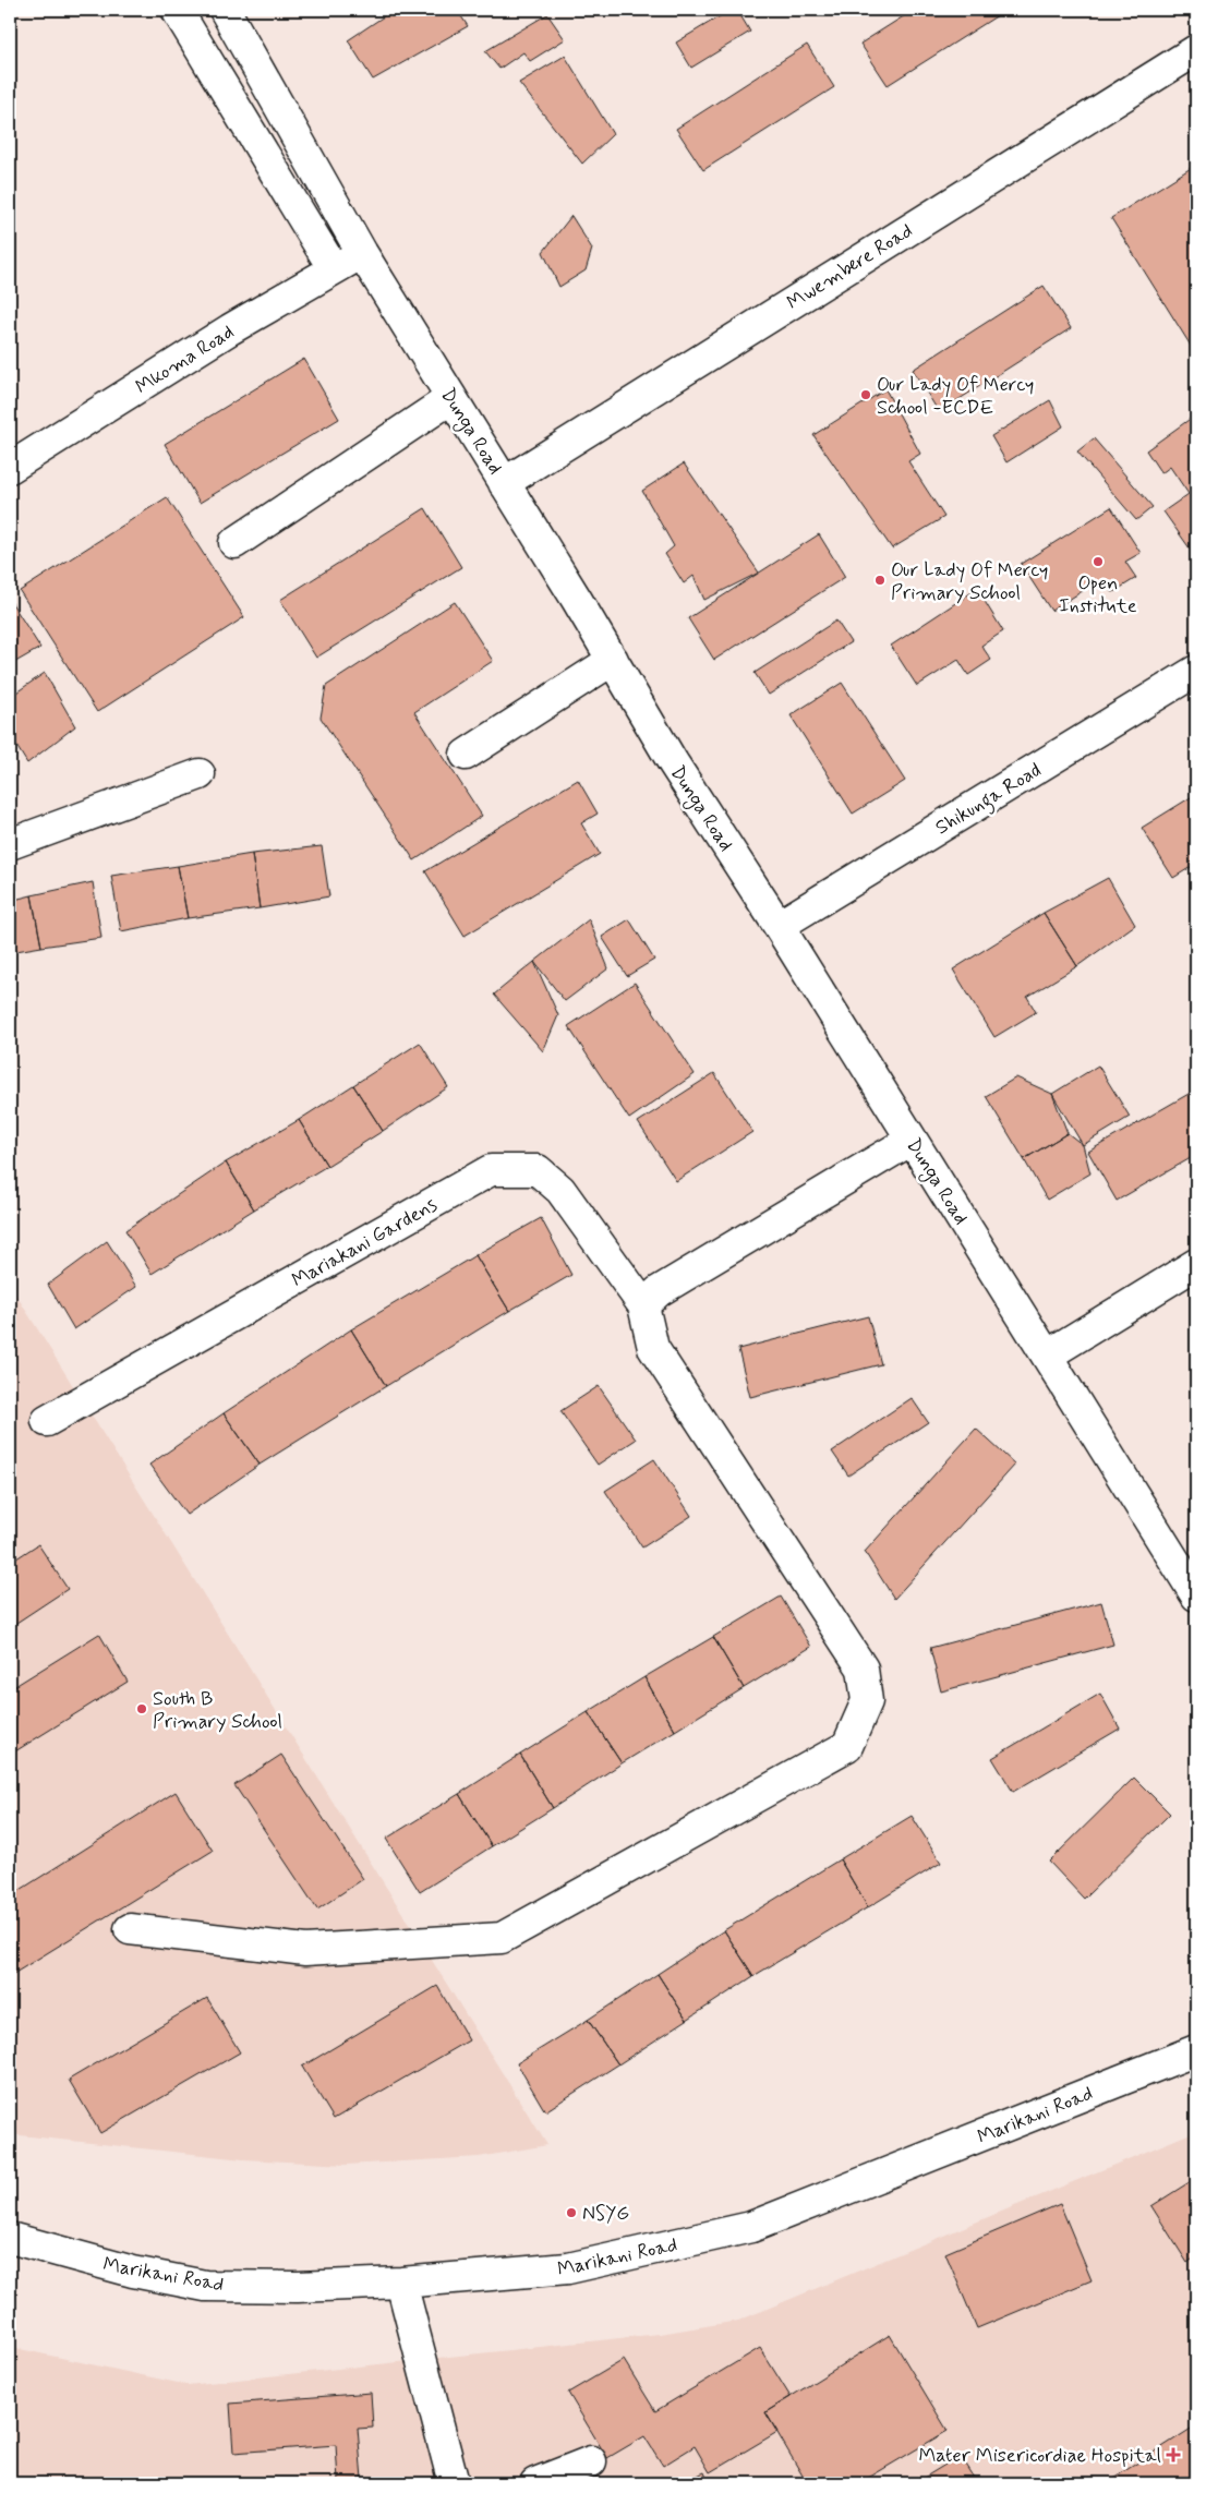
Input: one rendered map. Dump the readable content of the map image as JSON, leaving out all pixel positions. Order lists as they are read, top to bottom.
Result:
{
  "streets": {
    "street": [
      "Mwembere Road",
      "Mkoma Road",
      "Dunga Road",
      "Shikunga Road",
      "Mariakani Gardens",
      "Marikani Road"
    ]
  },
  "crossings": [
    ["Mwembere Road", "Dunga Road"],
    ["Mkoma Road", "Dunga Road"],
    ["Dunga Road", "Shikunga Road"]
  ],
  "places": {
    "other": [
      "Our Lady Of Mercy School -ECDE",
      "Open Institute",
      "Our Lady Of Mercy Primary School",
      "South B Primary School",
      "NSYG"
    ],
    "health": ["Mater Misericordiae Hospital"]
  }
}
